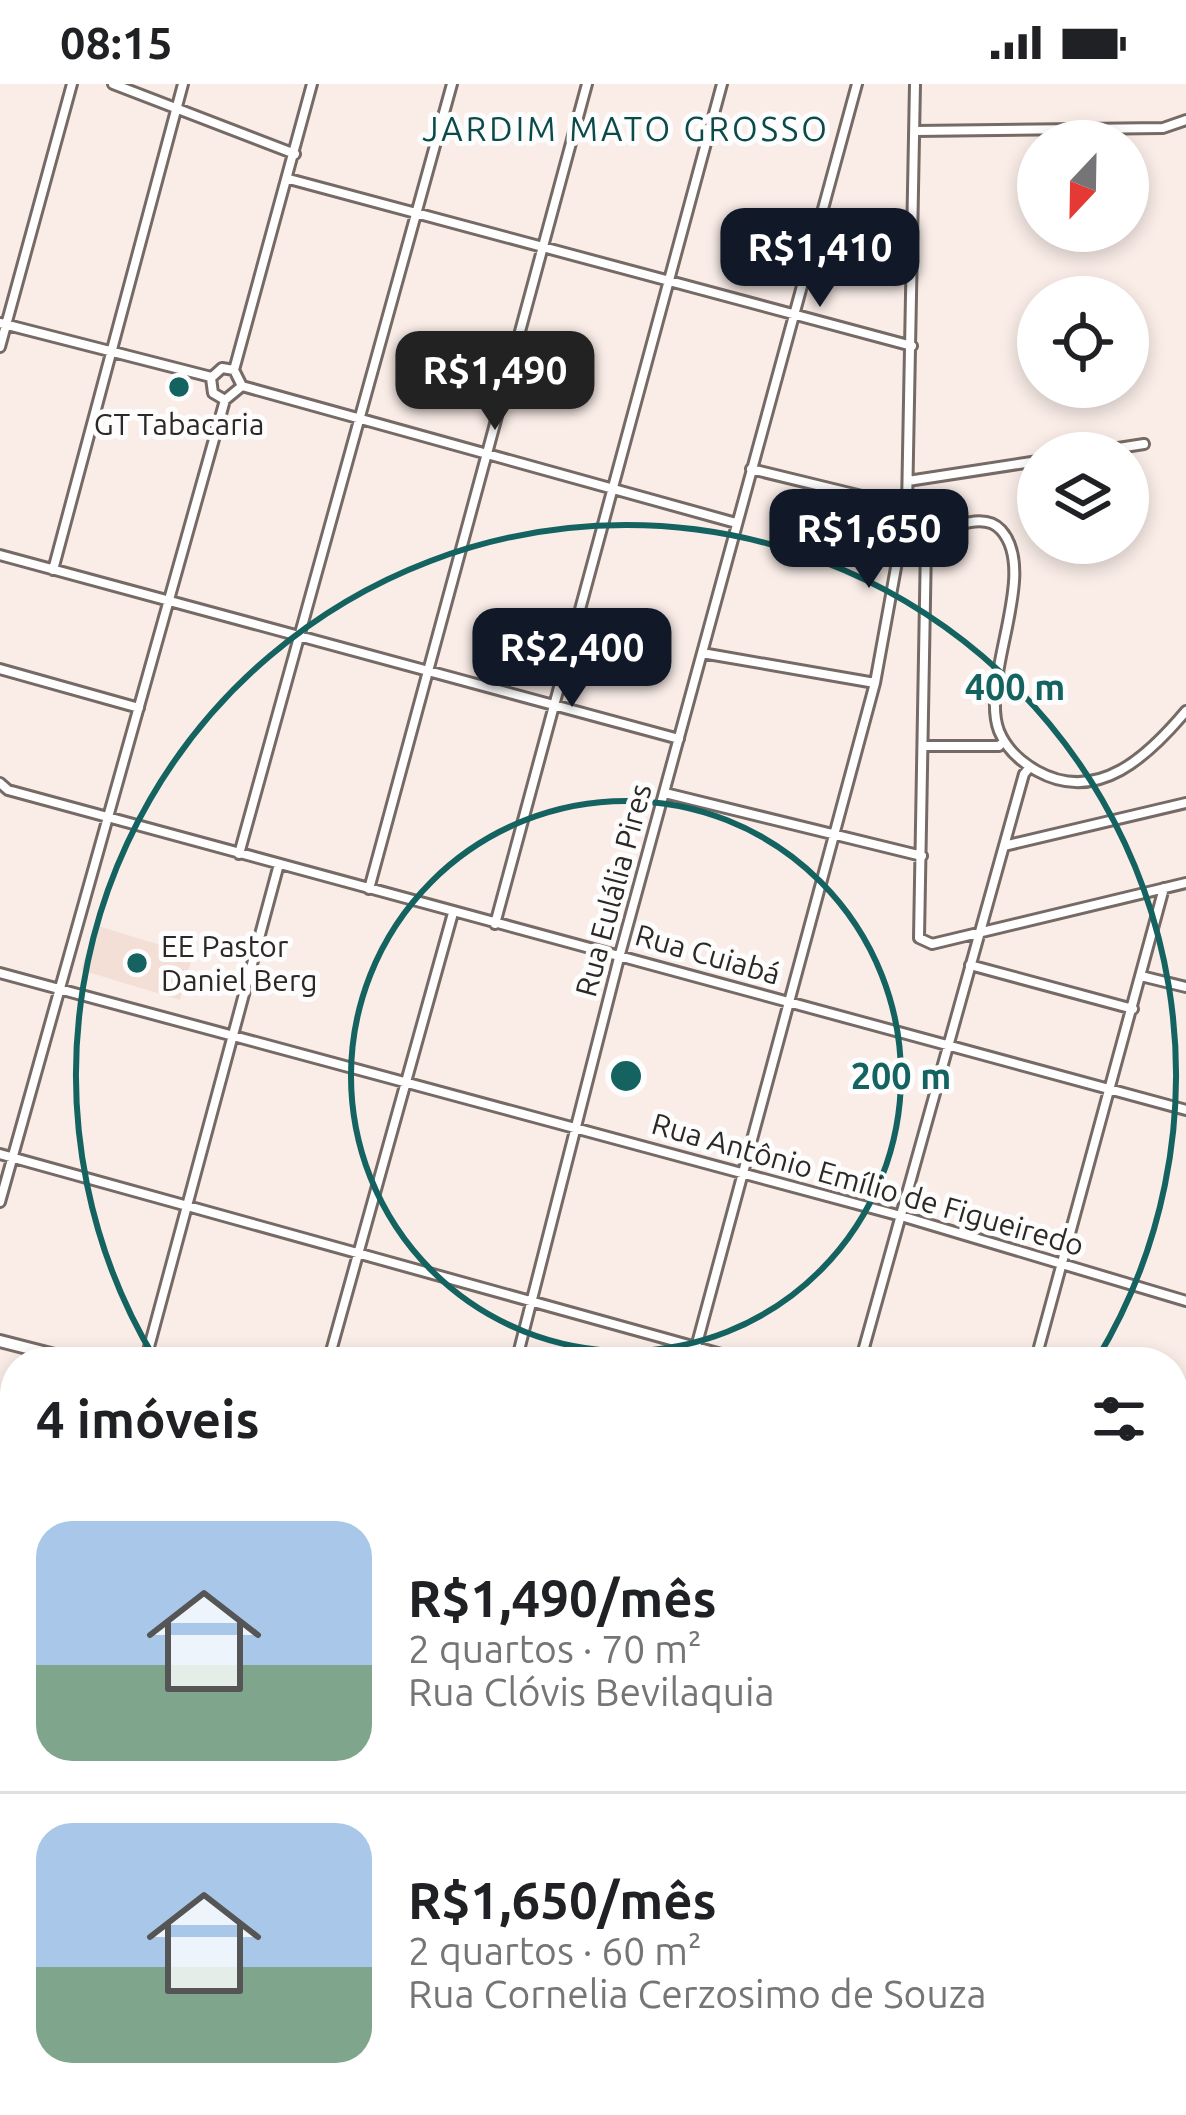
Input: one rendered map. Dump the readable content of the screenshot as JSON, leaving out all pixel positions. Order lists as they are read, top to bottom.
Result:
{
  "streets": {
    "street": ["Rua Eulália Pires", "Rua Cuiabá", "Rua Antônio Emílio de Figueiredo"]
  },
  "crossings": [
    ["Rua Eulália Pires", "Rua Cuiabá"],
    ["Rua Eulália Pires", "Rua Antônio Emílio de Figueiredo"]
  ],
  "districts": ["JARDIM MATO GROSSO"],
  "places": ["GT Tabacaria", "EE Pastor Daniel Berg"],
  "north": "bottom",
  "page": {
    "status": "08:15",
    "price": [
      "R$1,410",
      "R$1,490",
      "R$1,650",
      "R$2,400"
    ],
    "heading": "4 imóveis",
    "list": [
      {
        "name": "R$1,490/mês",
        "note": "2 quartos · 70 m² · Rua Clóvis Bevilaquia"
      },
      {
        "name": "R$1,650/mês",
        "note": "2 quartos · 60 m² · Rua Cornelia Cerzosimo de Souza"
      }
    ]
  },
  "rings": ["400 m", "200 m"]
}
